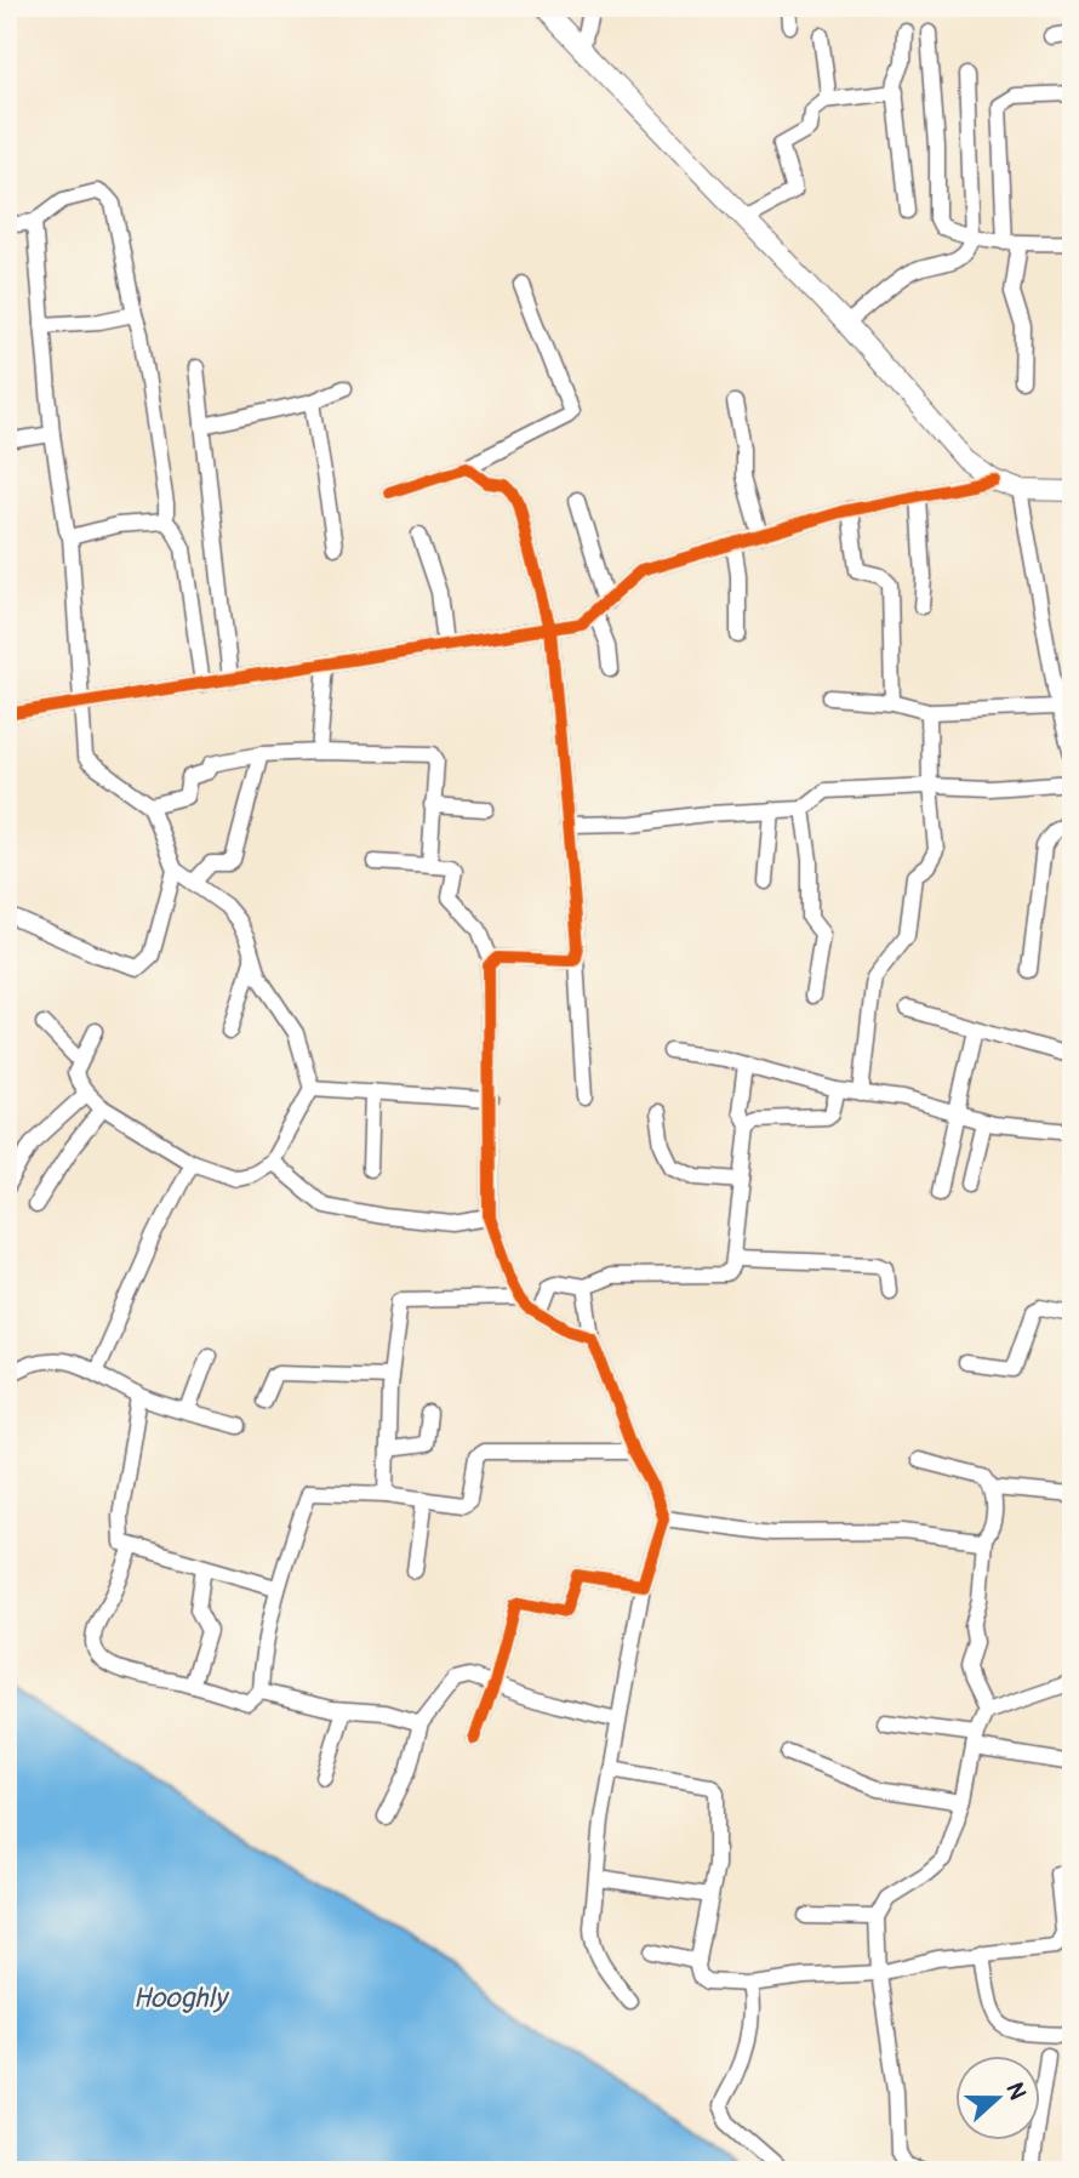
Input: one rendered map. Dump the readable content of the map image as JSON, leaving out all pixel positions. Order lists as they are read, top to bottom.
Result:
{
  "water": ["Hooghly"],
  "north": "right"
}
